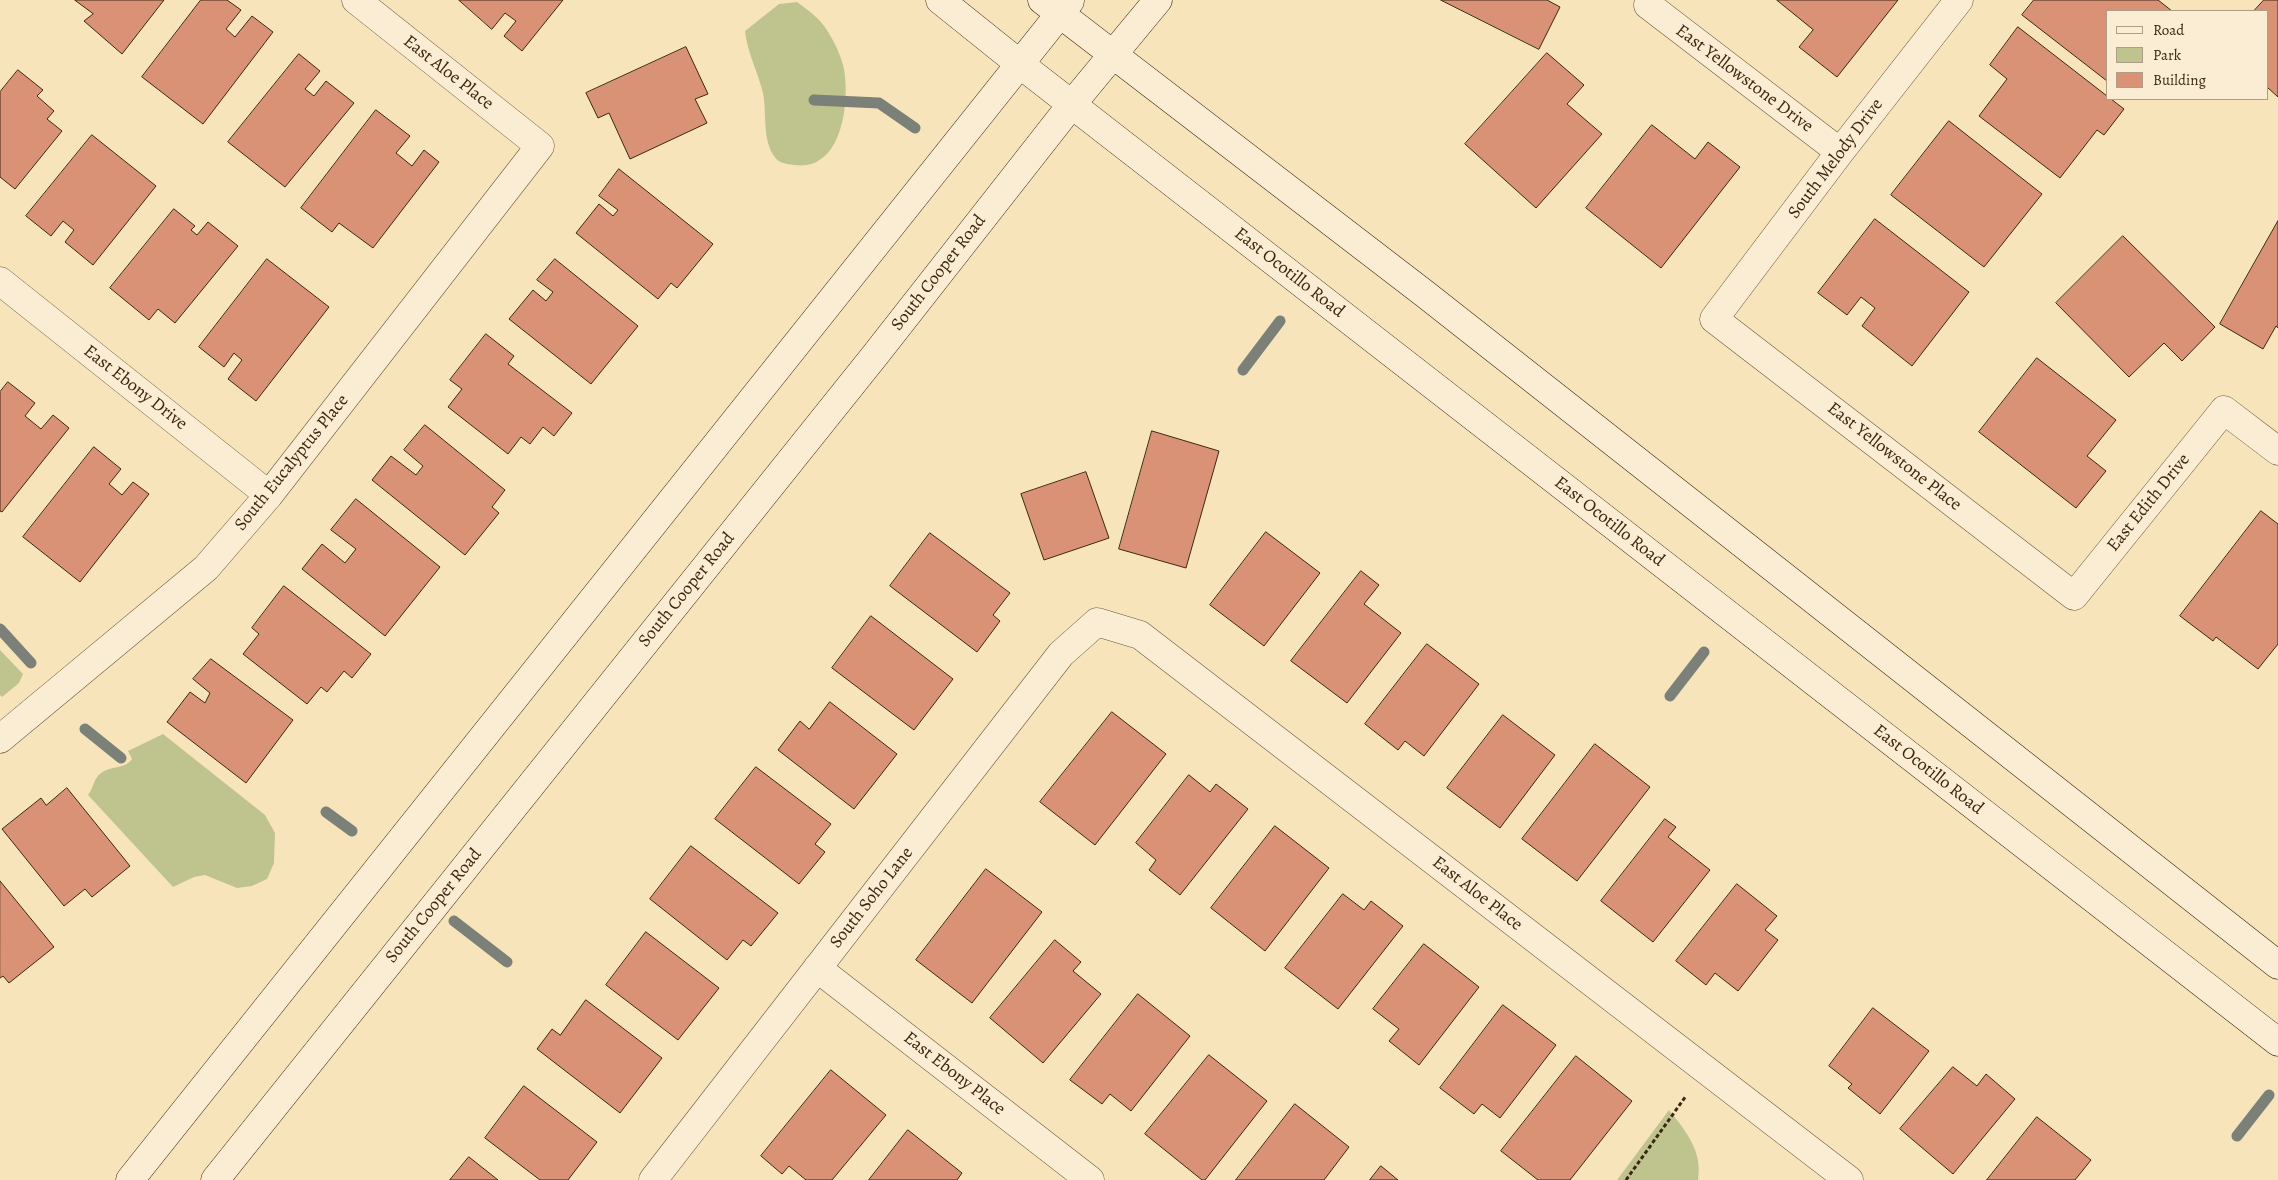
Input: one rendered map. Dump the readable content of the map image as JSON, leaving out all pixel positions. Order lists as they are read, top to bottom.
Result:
{
  "streets": {
    "main road": [
      "East Aloe Place",
      "East Yellowstone Drive",
      "South Melody Drive",
      "South Cooper Road",
      "East Ocotillo Road",
      "East Ebony Drive",
      "East Yellowstone Place",
      "South Eucalyptus Place",
      "East Edith Drive",
      "South Soho Lane",
      "East Ebony Place"
    ]
  },
  "crossings": [
    ["East Aloe Place", "South Eucalyptus Place"],
    ["East Aloe Place", "South Soho Lane"],
    ["East Yellowstone Drive", "South Melody Drive"],
    ["South Melody Drive", "East Yellowstone Place"],
    ["South Cooper Road", "East Ocotillo Road"],
    ["East Ebony Drive", "South Eucalyptus Place"],
    ["East Yellowstone Place", "East Edith Drive"],
    ["South Soho Lane", "East Ebony Place"]
  ],
  "legend": ["Road", "Park", "Building"]
}
